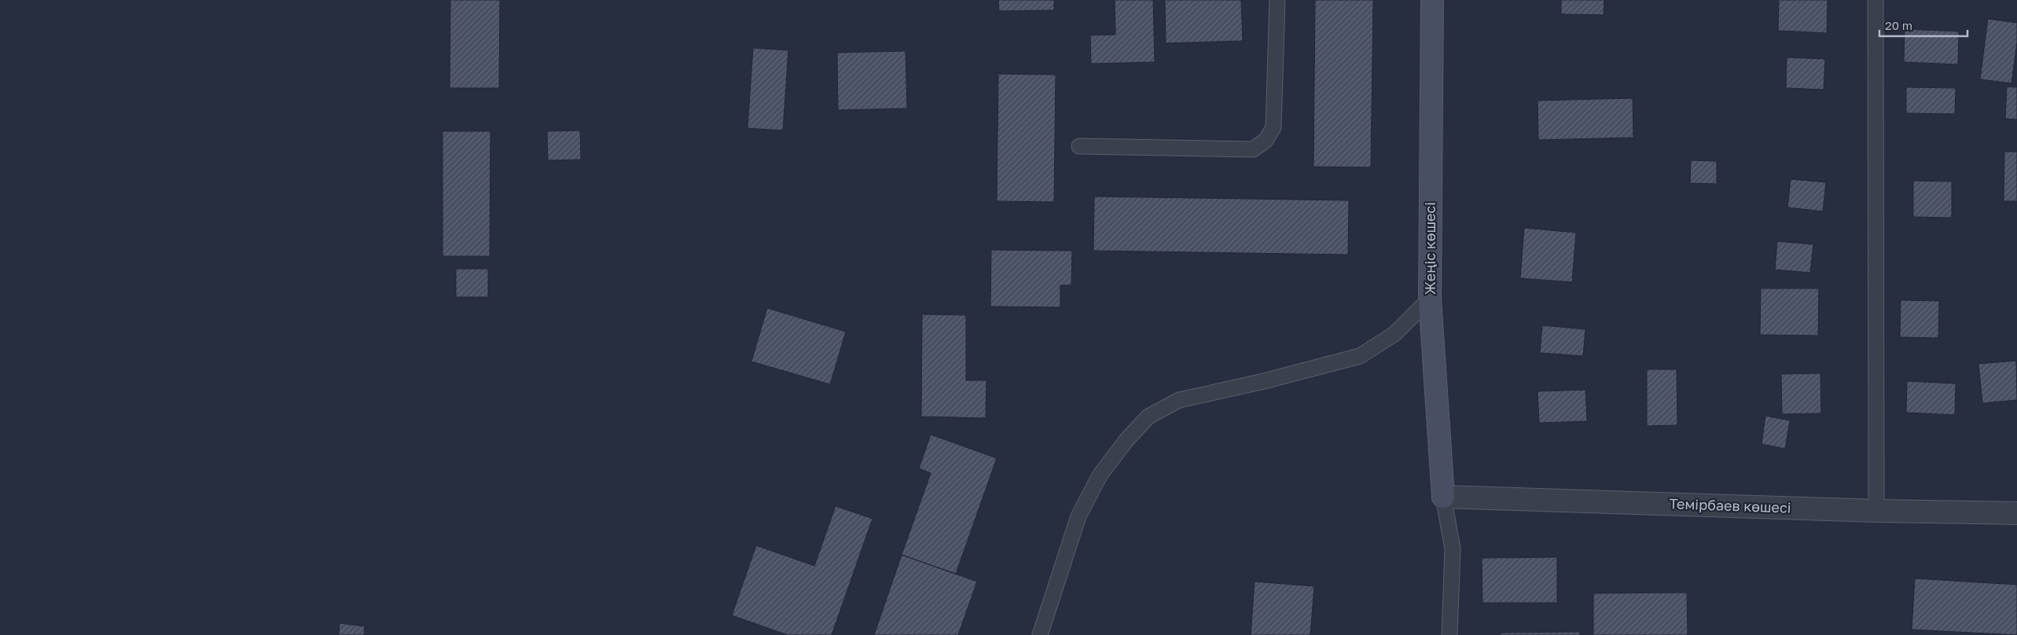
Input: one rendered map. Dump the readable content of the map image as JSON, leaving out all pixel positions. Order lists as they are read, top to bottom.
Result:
{
  "streets": {
    "street": ["Жеңіс көшесі", "Темірбаев көшесі"]
  },
  "crossings": [
    ["Жеңіс көшесі", "Темірбаев көшесі"]
  ],
  "scale_bar": "20 m"
}
